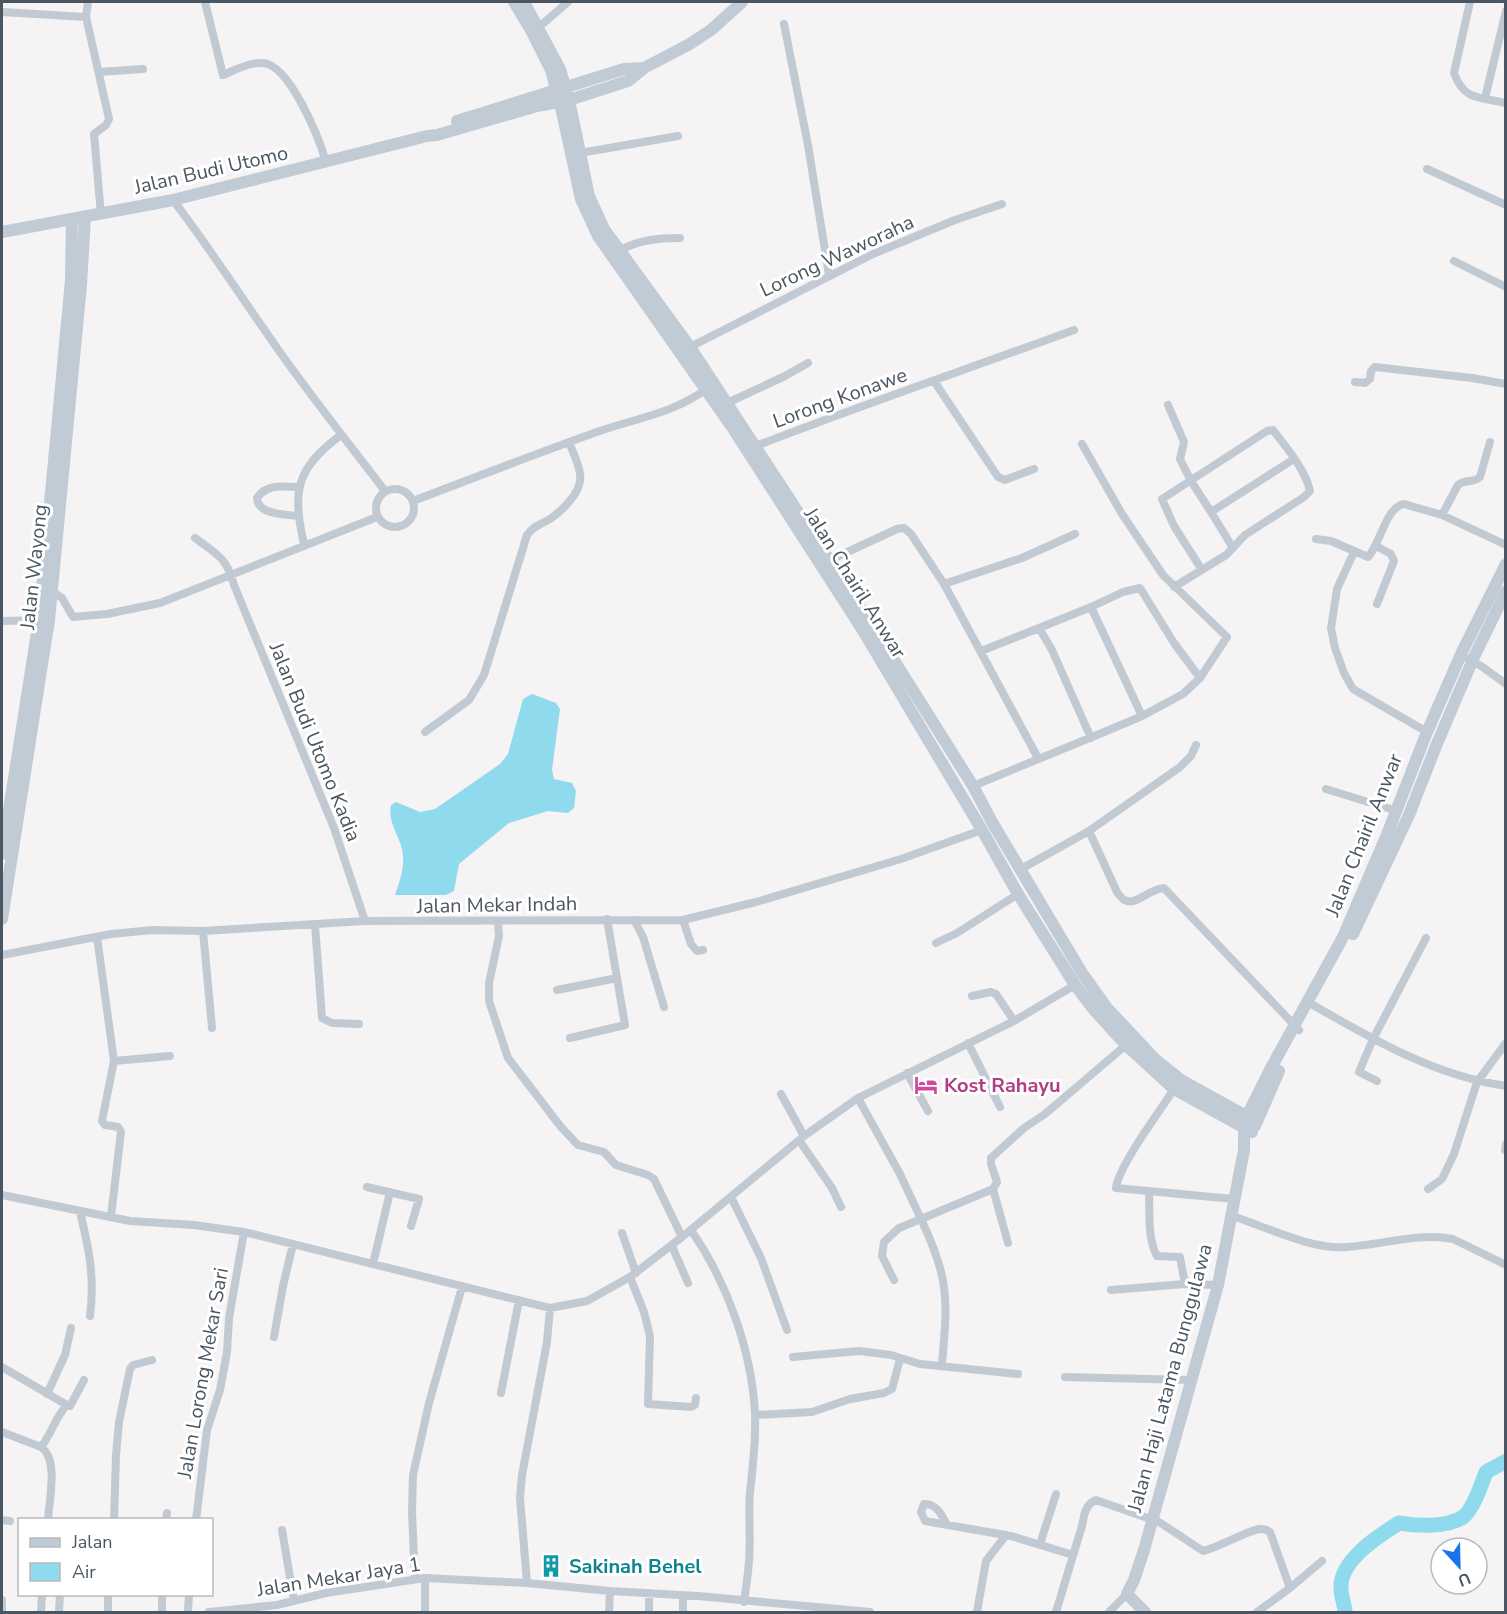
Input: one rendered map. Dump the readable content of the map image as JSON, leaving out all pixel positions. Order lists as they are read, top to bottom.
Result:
{
  "streets": {
    "main road": [
      "Jalan Budi Utomo",
      "Jalan Wayong",
      "Jalan Chairil Anwar",
      "Jalan Haji Latama Bunggulawa"
    ],
    "street": [
      "Lorong Waworaha",
      "Lorong Konawe",
      "Jalan Budi Utomo Kadia",
      "Jalan Mekar Indah",
      "Jalan Lorong Mekar Sari",
      "Jalan Mekar Jaya 1"
    ]
  },
  "crossings": [
    ["Jalan Budi Utomo", "Jalan Wayong"],
    ["Jalan Budi Utomo", "Jalan Chairil Anwar"],
    ["Lorong Waworaha", "Jalan Chairil Anwar"],
    ["Lorong Konawe", "Jalan Chairil Anwar"],
    ["Jalan Chairil Anwar", "Jalan Mekar Indah"],
    ["Jalan Chairil Anwar", "Jalan Haji Latama Bunggulawa"],
    ["Jalan Budi Utomo Kadia", "Jalan Mekar Indah"]
  ],
  "places": {
    "hotel": ["Kost Rahayu"],
    "building": ["Sakinah Behel"]
  },
  "legend": ["Jalan", "Air"],
  "north": "bottom"
}
